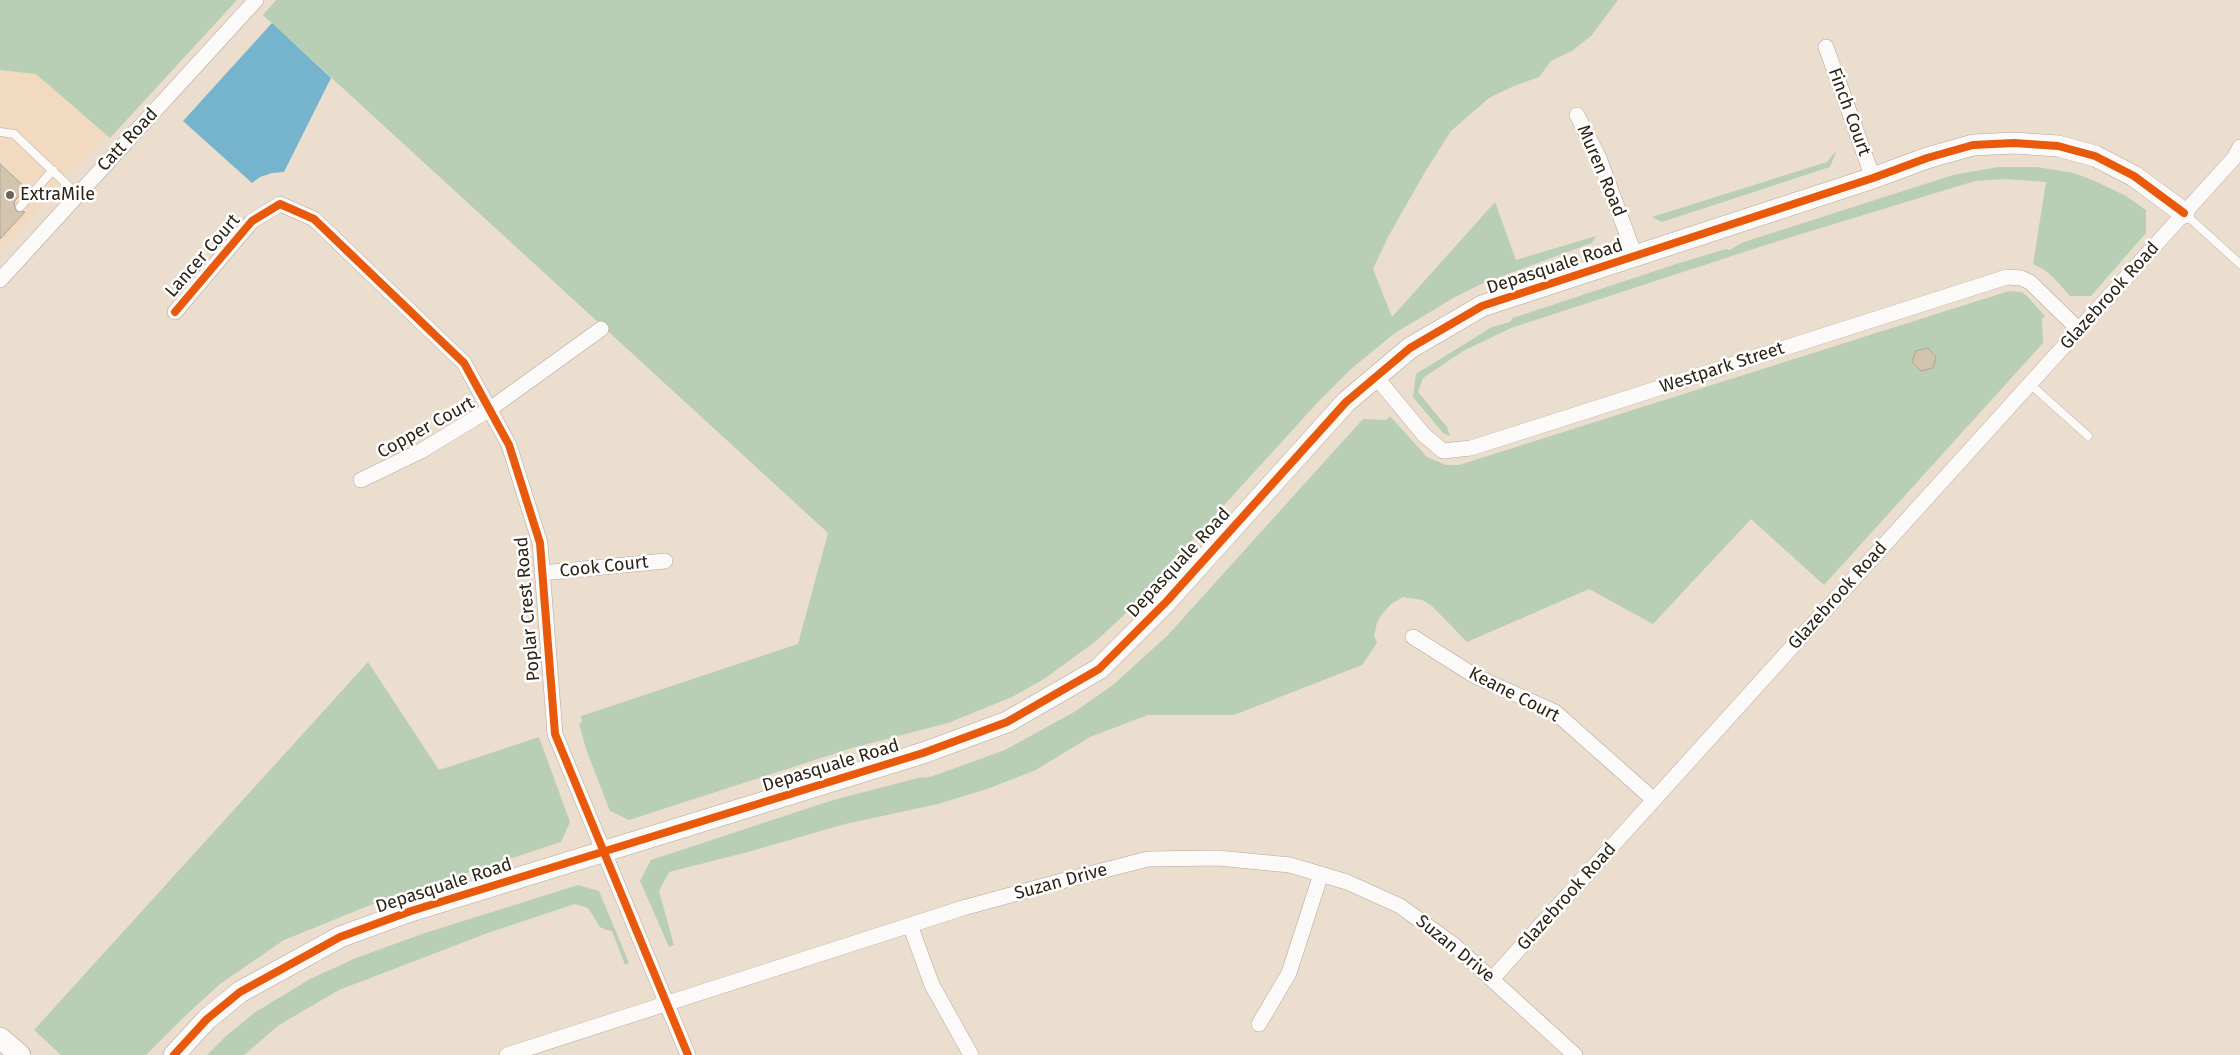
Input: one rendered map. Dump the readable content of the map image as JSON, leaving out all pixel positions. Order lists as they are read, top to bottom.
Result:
{
  "streets": {
    "street": [
      "Finch Court",
      "Catt Road",
      "Muren Road",
      "Lancer Court",
      "Depasquale Road",
      "Glazebrook Road",
      "Westpark Street",
      "Copper Court",
      "Cook Court",
      "Poplar Crest Road",
      "Keane Court",
      "Suzan Drive"
    ]
  },
  "crossings": [
    ["Finch Court", "Depasquale Road"],
    ["Muren Road", "Depasquale Road"],
    ["Lancer Court", "Poplar Crest Road"],
    ["Depasquale Road", "Glazebrook Road"],
    ["Depasquale Road", "Westpark Street"],
    ["Depasquale Road", "Poplar Crest Road"],
    ["Glazebrook Road", "Westpark Street"],
    ["Glazebrook Road", "Keane Court"],
    ["Glazebrook Road", "Suzan Drive"],
    ["Copper Court", "Poplar Crest Road"],
    ["Cook Court", "Poplar Crest Road"],
    ["Poplar Crest Road", "Suzan Drive"]
  ],
  "places": ["ExtraMile"]
}
